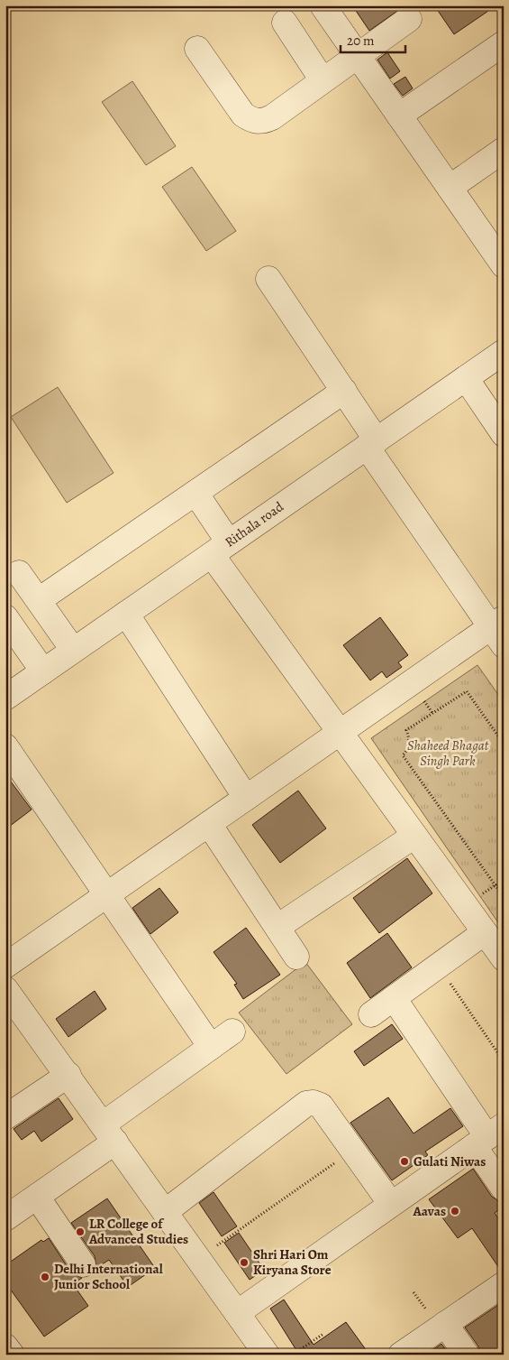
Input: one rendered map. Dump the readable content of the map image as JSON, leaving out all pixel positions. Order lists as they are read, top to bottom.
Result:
{
  "streets": {
    "street": ["Rithala road"]
  },
  "parks": ["Shaheed Bhagat Singh Park"],
  "places": [
    "Gulati Niwas",
    "Aavas",
    "LR College of Advanced Studies",
    "Shri Hari Om Kiryana Store",
    "Delhi International Junior School"
  ],
  "scale_bar": "20 m"
}
